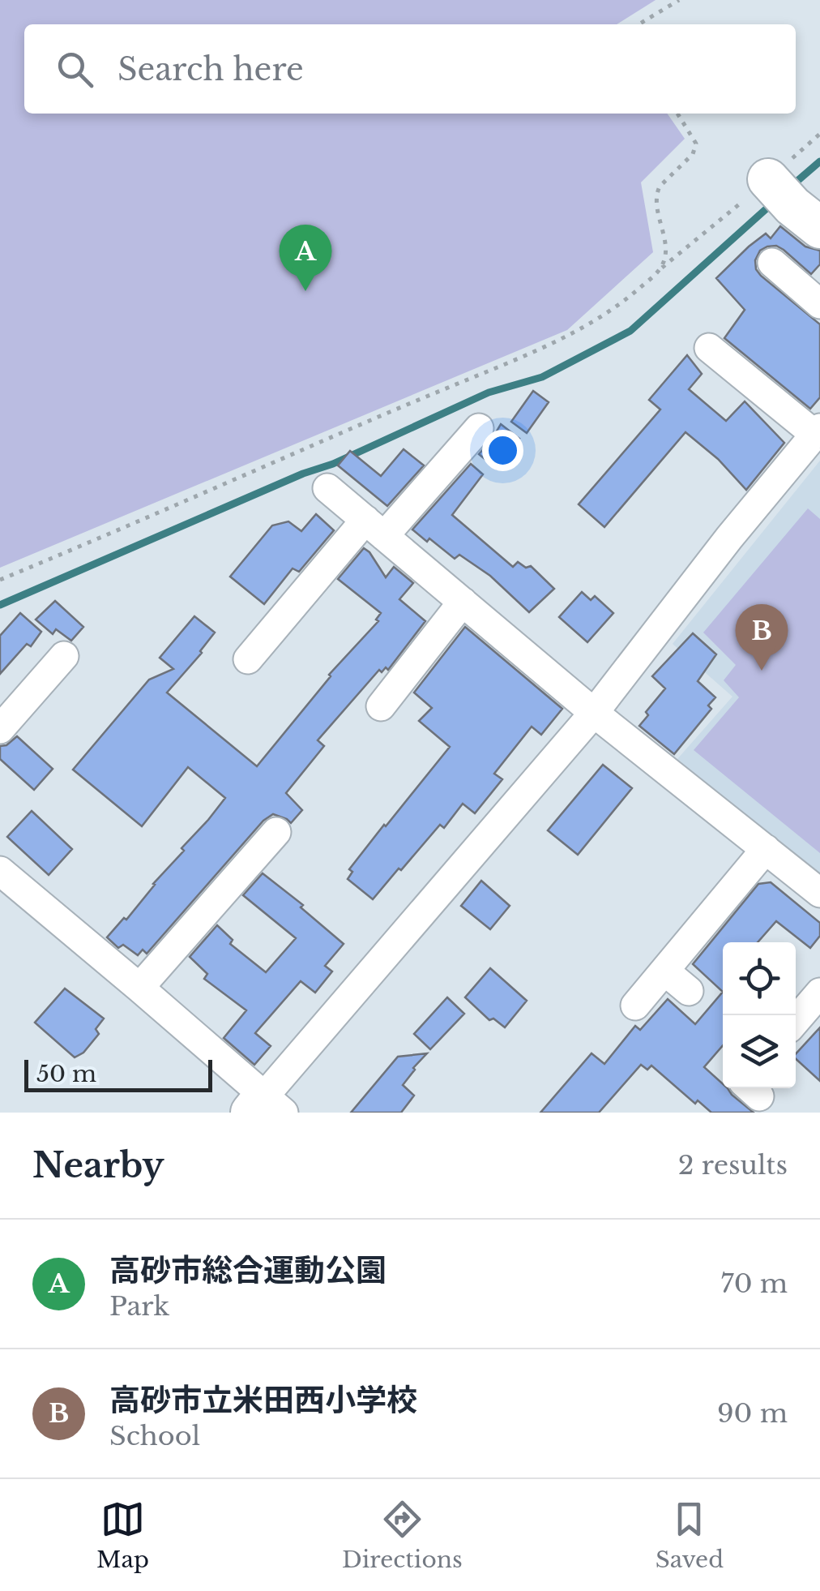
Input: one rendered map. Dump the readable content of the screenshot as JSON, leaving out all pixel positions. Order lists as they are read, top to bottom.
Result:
{
  "scale_bar": "50 m",
  "page": {
    "search": "Search here",
    "pins": ["A", "B"],
    "scale": "50 m",
    "heading": ["Nearby", "2 results"],
    "list": [
      {
        "mark": "A",
        "name": "高砂市総合運動公園",
        "note": "Park",
        "value": "70 m"
      },
      {
        "mark": "B",
        "name": "高砂市立米田西小学校",
        "note": "School",
        "value": "90 m"
      }
    ],
    "nav": ["Map", "Directions", "Saved"]
  }
}
